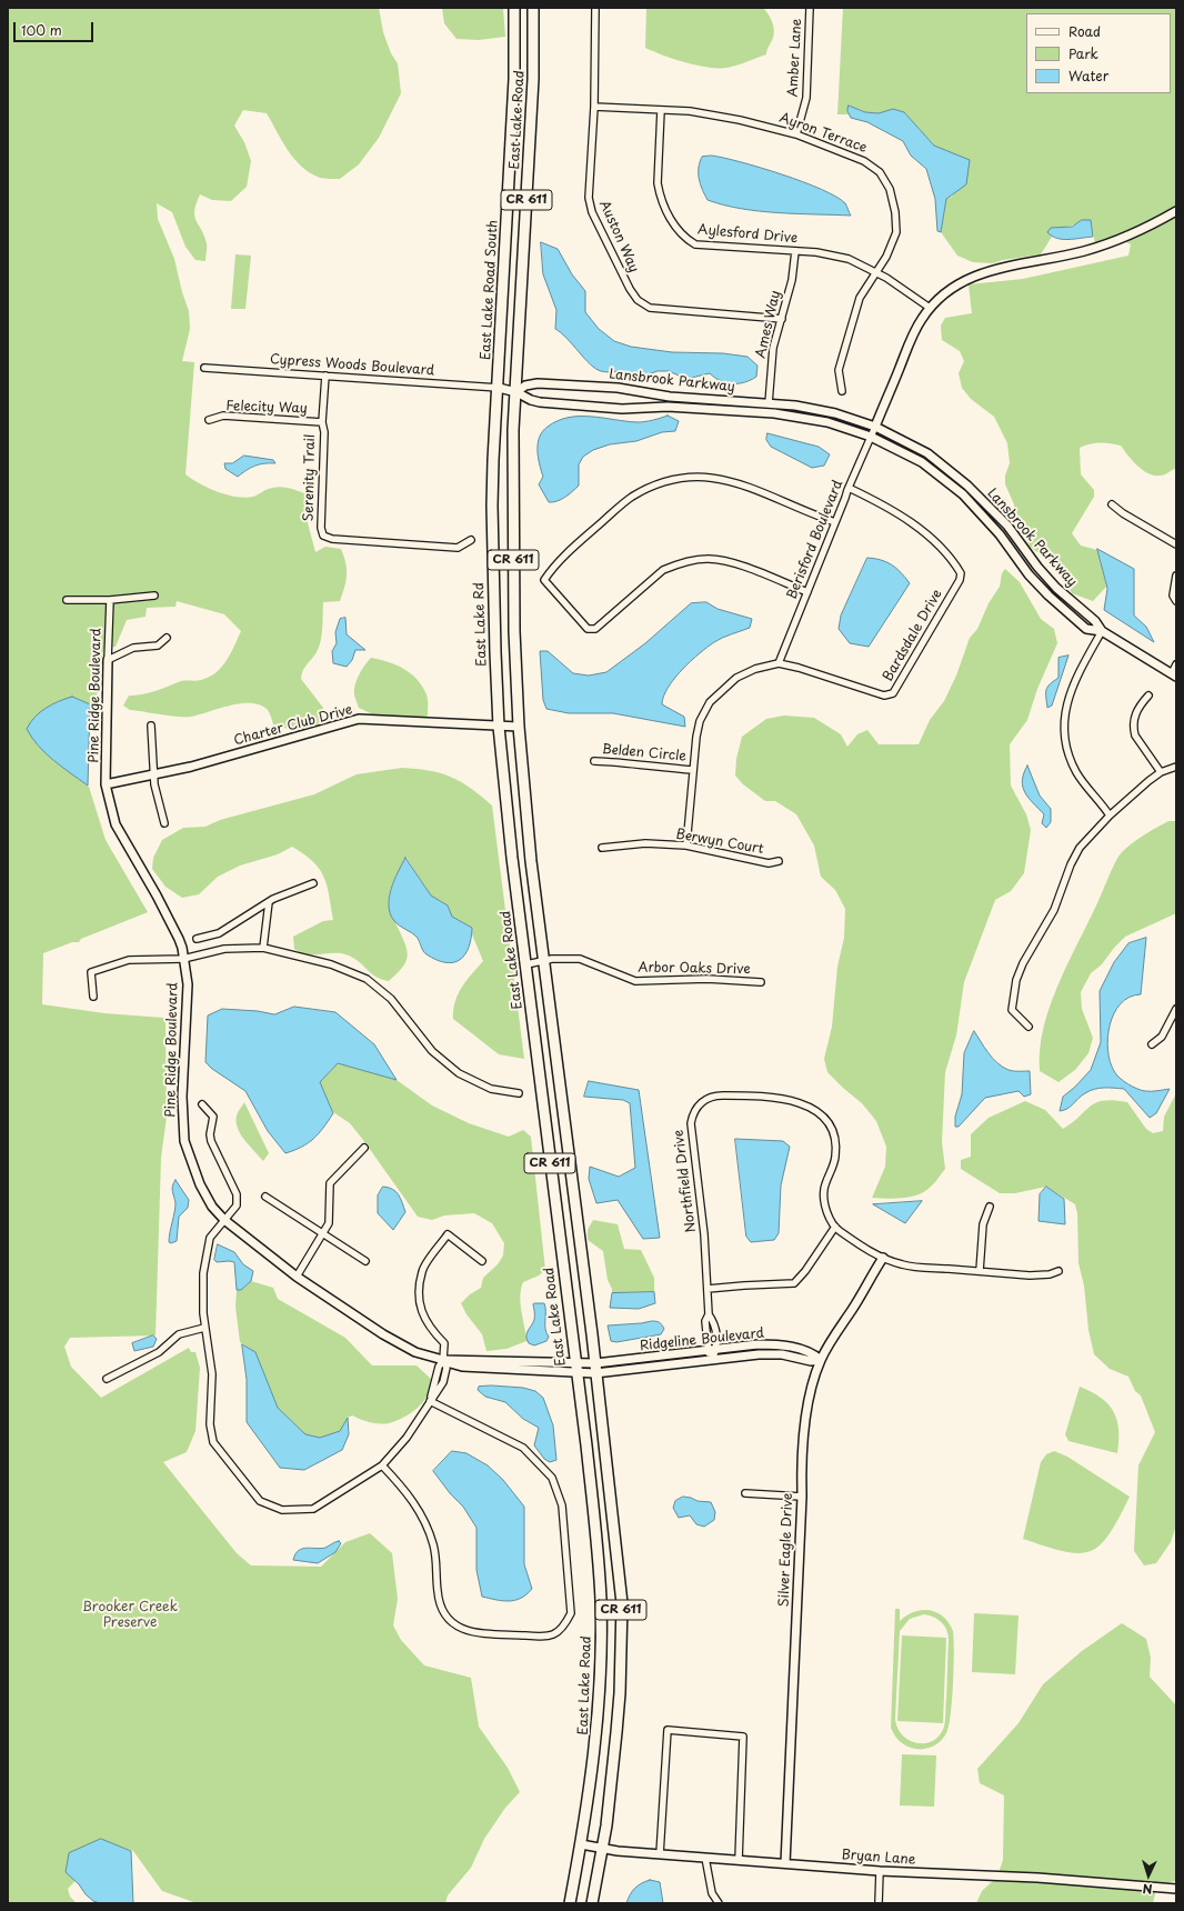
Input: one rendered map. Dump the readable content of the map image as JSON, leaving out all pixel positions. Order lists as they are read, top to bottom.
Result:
{
  "streets": {
    "main road": [
      "East Lake Road",
      "CR 611",
      "East Lake Road South",
      "East Lake Rd"
    ],
    "street": [
      "Amber Lane",
      "Ayron Terrace",
      "Aylesford Drive",
      "Auston Way",
      "Ames Way",
      "Cypress Woods Boulevard",
      "Lansbrook Parkway",
      "Felecity Way",
      "Serenity Trail",
      "Berisford Boulevard",
      "Bardsdale Drive",
      "Pine Ridge Boulevard",
      "Charter Club Drive",
      "Belden Circle",
      "Berwyn Court",
      "Arbor Oaks Drive",
      "Northfield Drive",
      "Ridgeline Boulevard",
      "Silver Eagle Drive",
      "Bryan Lane"
    ]
  },
  "crossings": [
    ["Amber Lane", "Ayron Terrace"],
    ["East Lake Road", "CR 611"],
    ["East Lake Road", "Lansbrook Parkway"],
    ["East Lake Road", "East Lake Rd"],
    ["East Lake Road", "Pine Ridge Boulevard"],
    ["East Lake Road", "Charter Club Drive"],
    ["East Lake Road", "Arbor Oaks Drive"],
    ["East Lake Road", "Bryan Lane"],
    ["Ayron Terrace", "Aylesford Drive"],
    ["Ayron Terrace", "Auston Way"],
    ["CR 611", "Lansbrook Parkway"],
    ["CR 611", "Pine Ridge Boulevard"],
    ["CR 611", "Charter Club Drive"],
    ["CR 611", "Arbor Oaks Drive"],
    ["CR 611", "Ridgeline Boulevard"],
    ["CR 611", "Bryan Lane"],
    ["Aylesford Drive", "Ames Way"],
    ["Auston Way", "Ames Way"],
    ["East Lake Road South", "Cypress Woods Boulevard"],
    ["East Lake Road South", "East Lake Rd"],
    ["Ames Way", "Lansbrook Parkway"],
    ["Cypress Woods Boulevard", "Serenity Trail"],
    ["Cypress Woods Boulevard", "East Lake Rd"],
    ["Lansbrook Parkway", "Berisford Boulevard"],
    ["Felecity Way", "Serenity Trail"],
    ["Berisford Boulevard", "Bardsdale Drive"],
    ["East Lake Rd", "Charter Club Drive"],
    ["Bardsdale Drive", "Belden Circle"],
    ["Bardsdale Drive", "Berwyn Court"],
    ["Pine Ridge Boulevard", "Charter Club Drive"],
    ["Pine Ridge Boulevard", "Ridgeline Boulevard"],
    ["Northfield Drive", "Ridgeline Boulevard"],
    ["Northfield Drive", "Silver Eagle Drive"],
    ["Ridgeline Boulevard", "Silver Eagle Drive"],
    ["Silver Eagle Drive", "Bryan Lane"]
  ],
  "parks": ["Brooker Creek Preserve"],
  "legend": ["Road", "Park", "Water"],
  "scale_bar": "100 m",
  "north": "bottom"
}
